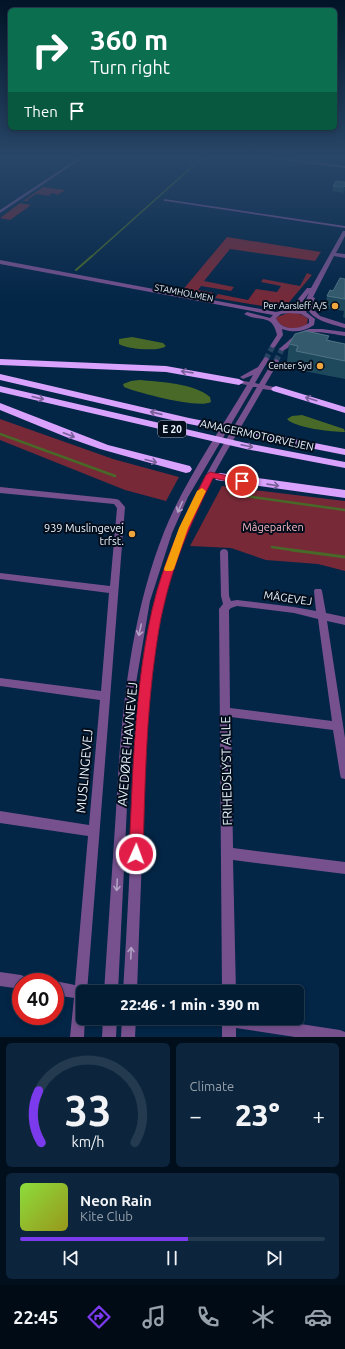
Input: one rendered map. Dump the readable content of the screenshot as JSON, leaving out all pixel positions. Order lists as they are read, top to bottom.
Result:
{
  "streets": {
    "highway": ["E 20", "AMAGERMOTORVEJEN"],
    "street": [
      "STAMHOLMEN",
      "MÅGEVEJ",
      "AVEDØRE HAVNEVEJ",
      "MUSLINGEVEJ",
      "FRIHEDSLYST ALLE"
    ]
  },
  "crossings": [
    ["MÅGEVEJ", "FRIHEDSLYST ALLE"]
  ],
  "parks": ["Mågeparken"],
  "places": ["Per Aarsleff A/S", "Center Syd", "939 Muslingevej trfst."],
  "page": {
    "turn": ["360 m", "Turn right"],
    "then": "Then",
    "limit": "40",
    "trip": "22:46 · 1 min · 390 m",
    "tile": "Climate",
    "heat": ["−", "23°", "+"],
    "song": ["Neon Rain", "Kite Club"],
    "tabs": "22:45",
    "gauge": ["33", "km/h"]
  }
}
